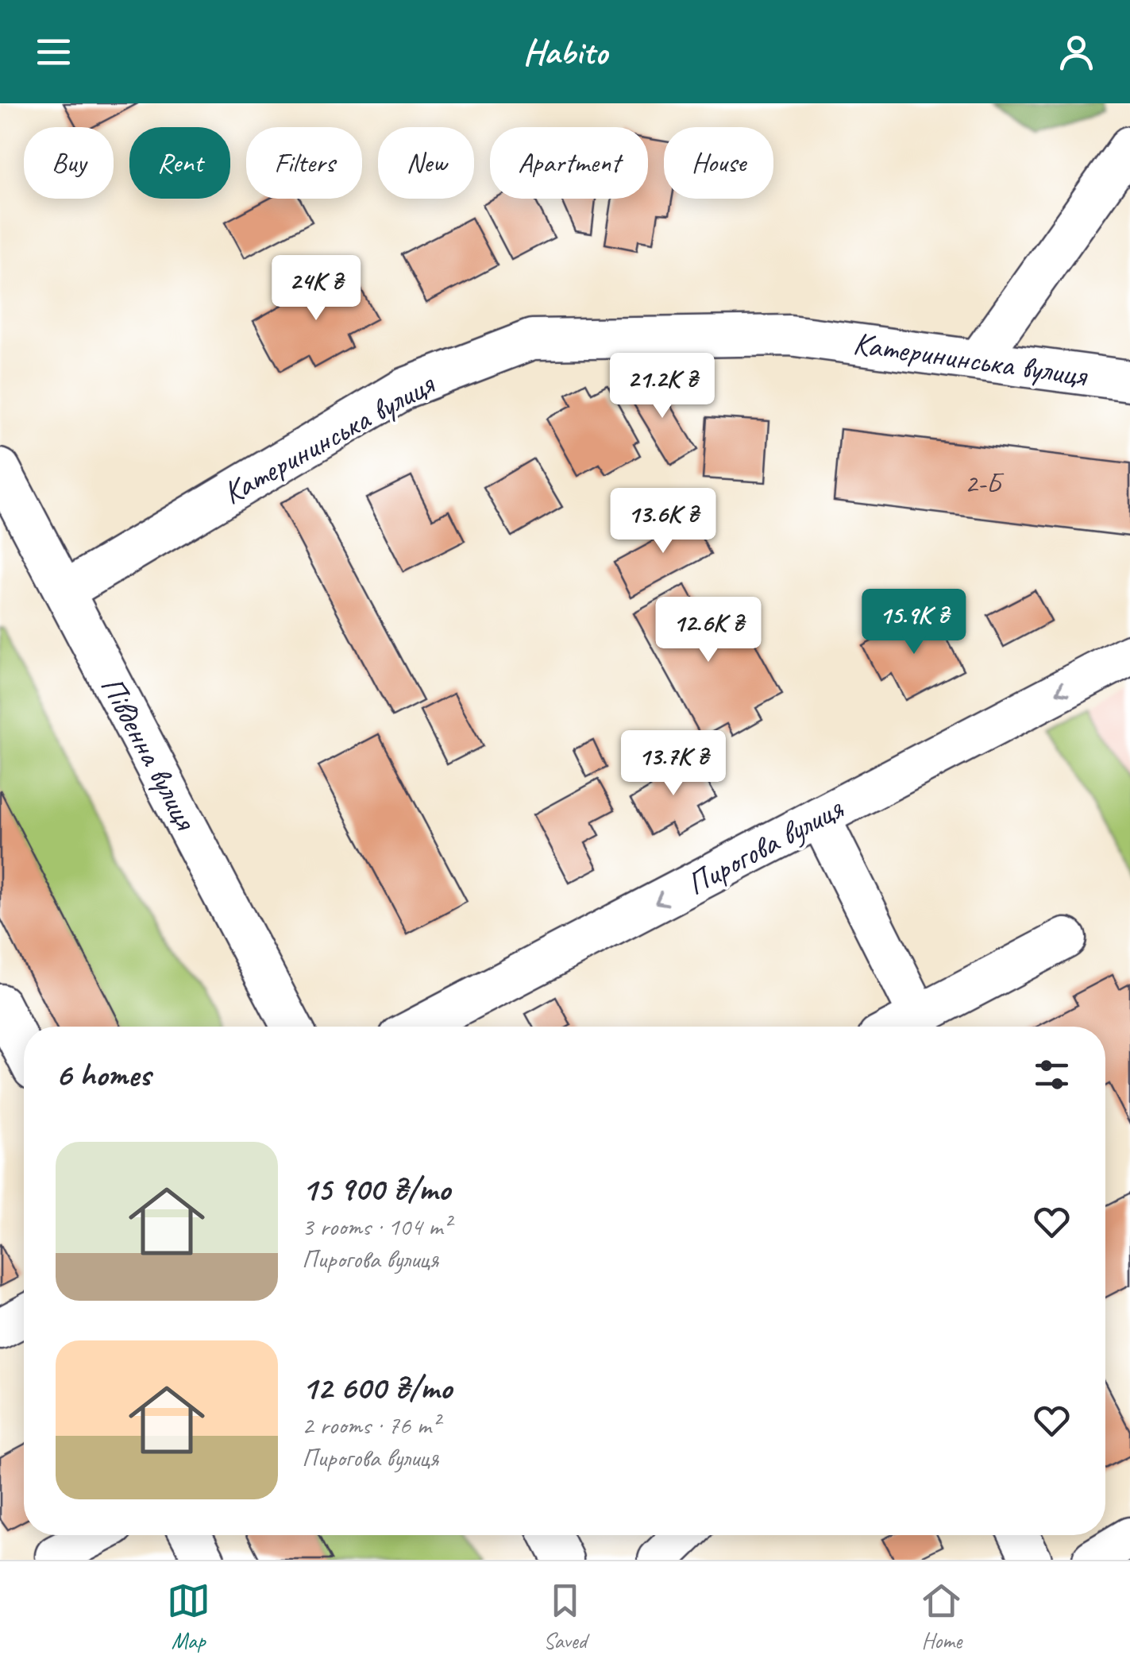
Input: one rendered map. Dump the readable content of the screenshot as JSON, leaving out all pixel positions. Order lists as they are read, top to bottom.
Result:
{
  "streets": {
    "street": ["Катерининська вулиця", "Південна вулиця", "Пирогова вулиця"]
  },
  "crossings": [
    ["Катерининська вулиця", "Південна вулиця"]
  ],
  "one_way": ["Пирогова вулиця"],
  "house_numbers": ["2-Б"],
  "page": {
    "header": "Habito",
    "chip": [
      "Buy",
      "Rent",
      "Filters",
      "New",
      "Apartment",
      "House"
    ],
    "price": [
      "24K ₴",
      "21.2K ₴",
      "13.6K ₴",
      "15.9K ₴",
      "12.6K ₴",
      "13.7K ₴"
    ],
    "heading": "6 homes",
    "list": [
      {
        "name": "15 900 ₴/mo",
        "note": "3 rooms · 104 m² · Пирогова вулиця"
      },
      {
        "name": "12 600 ₴/mo",
        "note": "2 rooms · 76 m² · Пирогова вулиця"
      }
    ],
    "tabs": ["Map", "Saved", "Home"]
  }
}
